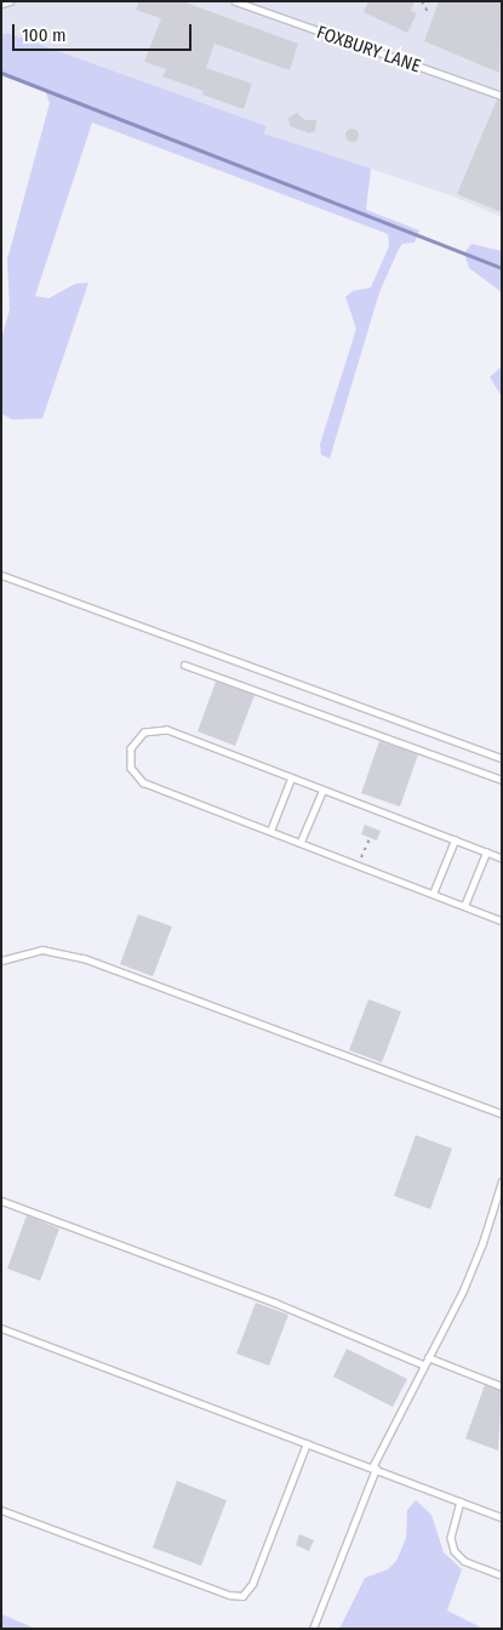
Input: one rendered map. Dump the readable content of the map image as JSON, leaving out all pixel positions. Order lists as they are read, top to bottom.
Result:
{
  "streets": {
    "lane": ["FOXBURY LANE"]
  },
  "scale_bar": "100 m"
}
